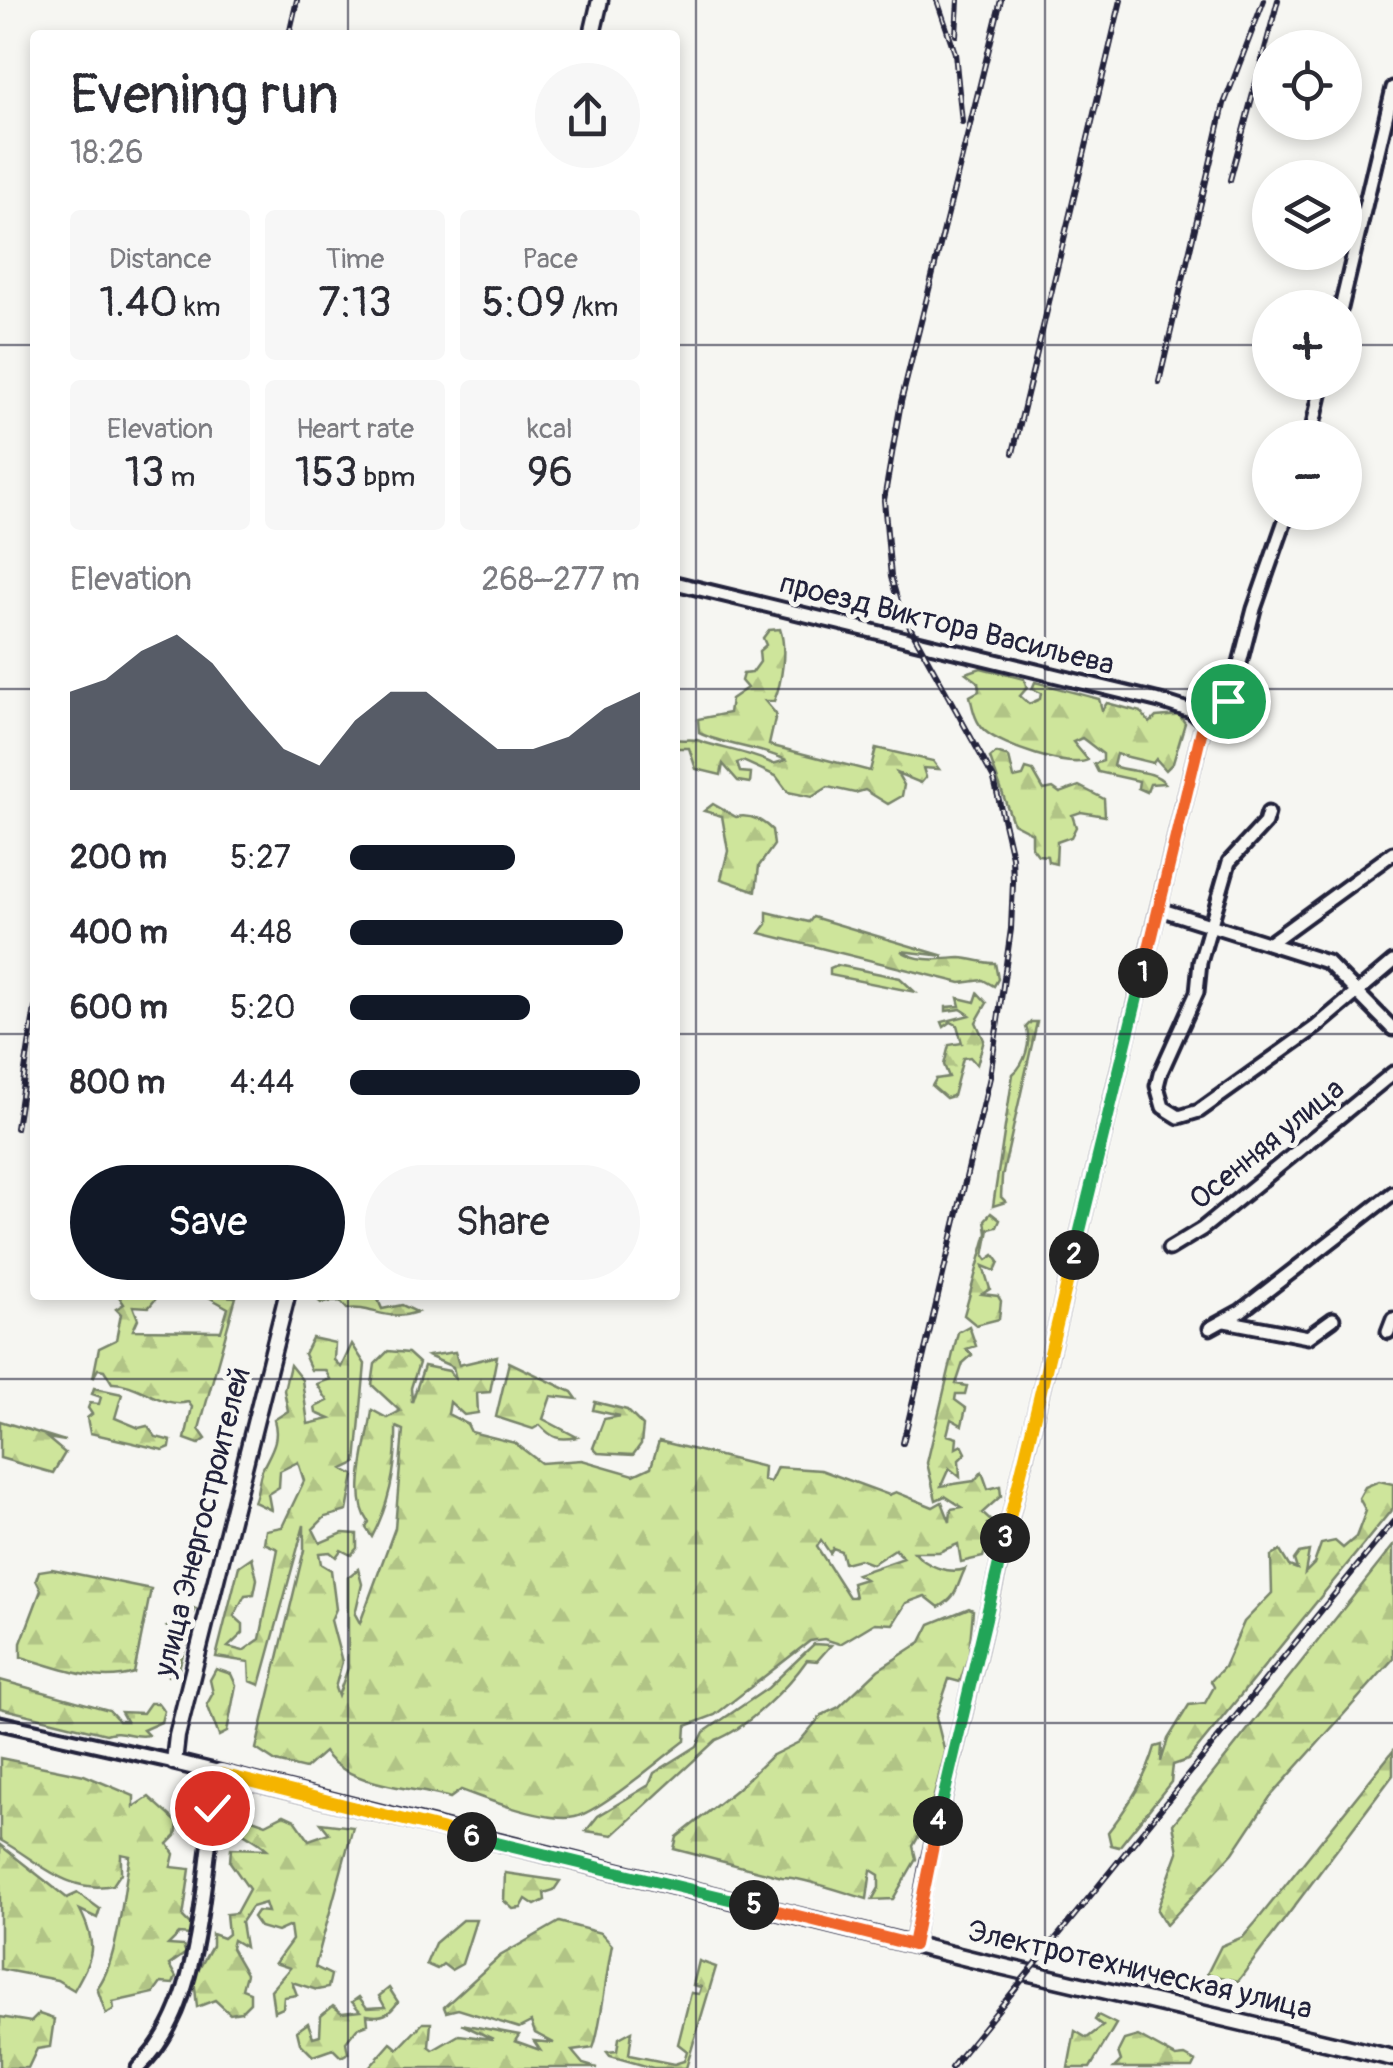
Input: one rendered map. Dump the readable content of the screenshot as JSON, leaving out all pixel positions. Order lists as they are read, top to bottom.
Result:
{
  "streets": {
    "main road": ["улица Энергостроителей", "Электротехническая улица"],
    "street": ["проезд Виктора Васильева", "Осенняя улица"]
  },
  "crossings": [
    ["улица Энергостроителей", "Электротехническая улица"]
  ],
  "page": {
    "map_buttons": ["+", "−"],
    "heading": ["Evening run", "18:26"],
    "stats": [
      ["Distance", "1.40 km"],
      ["Time", "7:13"],
      ["Pace", "5:09 /km"],
      ["Elevation", "13 m"],
      ["Heart rate", "153 bpm"],
      ["kcal", "96"]
    ],
    "chart": ["Elevation", "268–277 m"],
    "list": [
      {
        "name": "200 m",
        "note": "5:27"
      },
      {
        "name": "400 m",
        "note": "4:48"
      },
      {
        "name": "600 m",
        "note": "5:20"
      },
      {
        "name": "800 m",
        "note": "4:44"
      }
    ],
    "pins": [
      "1",
      "2",
      "3",
      "4",
      "6",
      "5"
    ],
    "buttons": ["Save", "Share"]
  }
}
